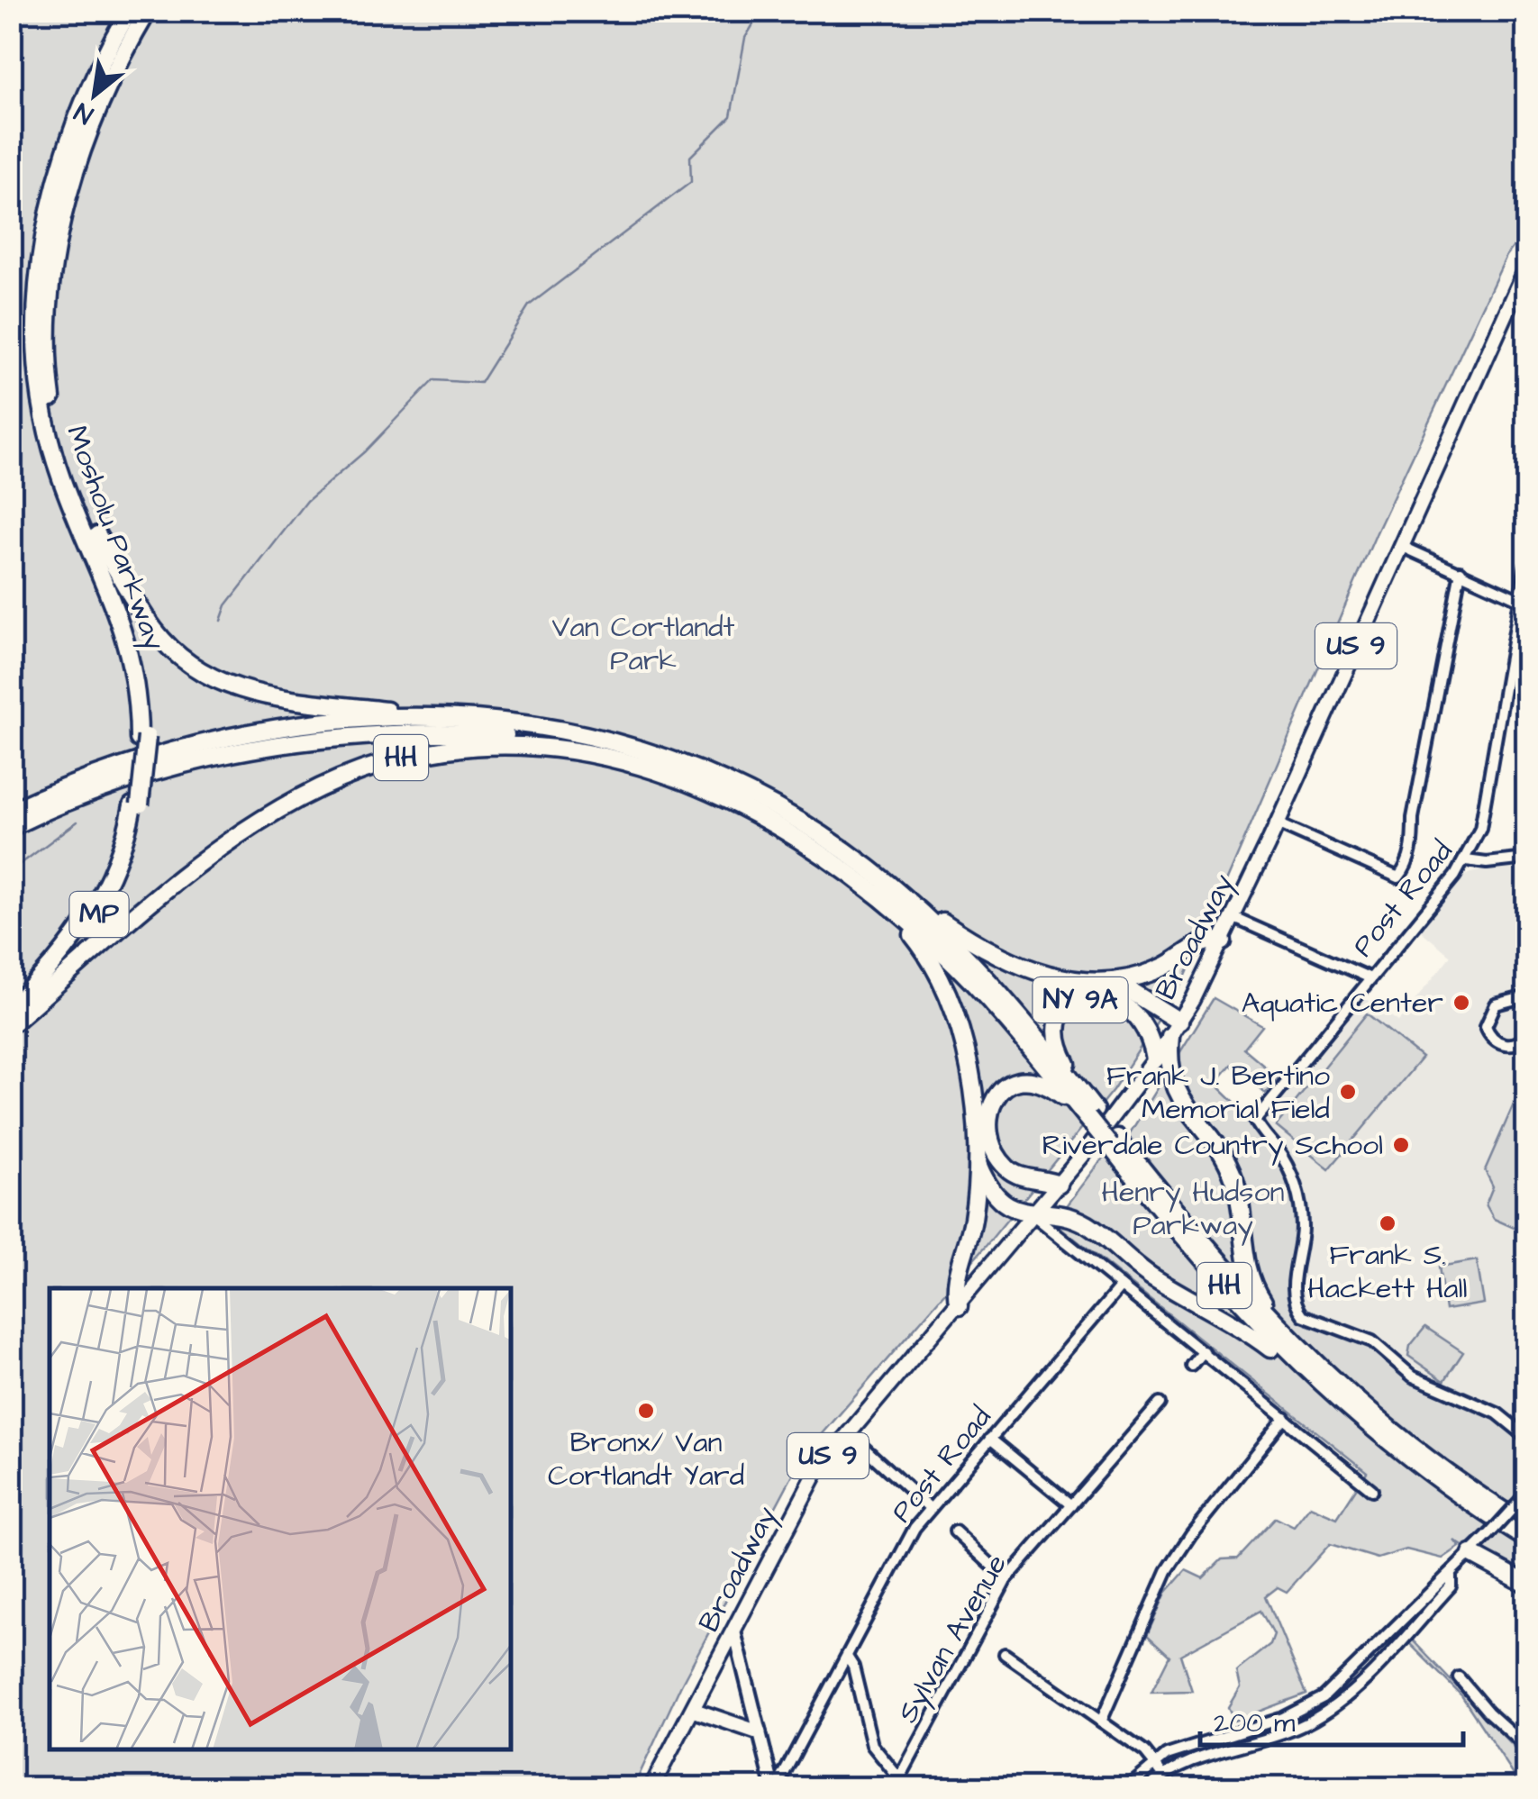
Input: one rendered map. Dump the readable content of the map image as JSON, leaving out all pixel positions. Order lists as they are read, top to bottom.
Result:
{
  "streets": {
    "highway": [
      "Mosholu Parkway",
      "HH",
      "MP",
      "NY 9A"
    ],
    "main road": ["US 9", "Broadway"],
    "street": ["Post Road", "Sylvan Avenue"]
  },
  "crossings": [
    ["Mosholu Parkway", "HH"],
    ["HH", "NY 9A"],
    ["Broadway", "NY 9A"]
  ],
  "parks": ["Van Cortlandt Park", "Henry Hudson Parkway"],
  "places": [
    "Aquatic Center",
    "Frank J. Bertino Memorial Field",
    "Riverdale Country School",
    "Frank S. Hackett Hall",
    "Bronx/ Van Cortlandt Yard"
  ],
  "scale_bar": "200 m",
  "north": "bottom left"
}
